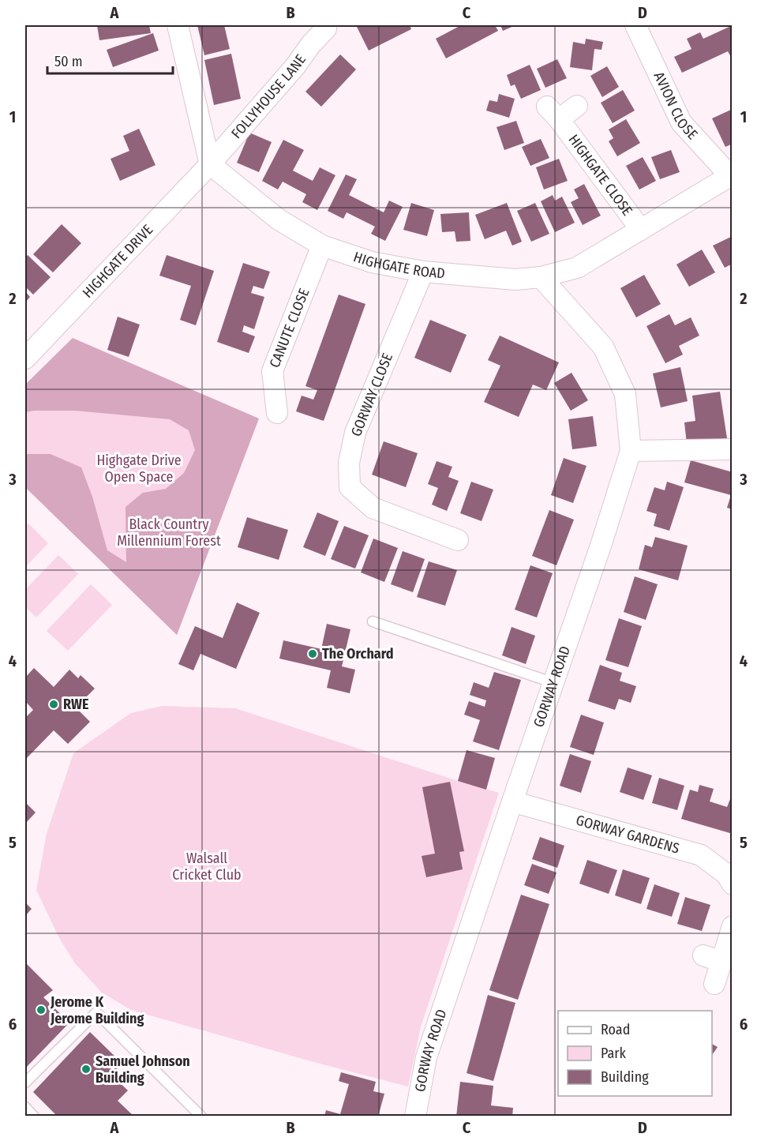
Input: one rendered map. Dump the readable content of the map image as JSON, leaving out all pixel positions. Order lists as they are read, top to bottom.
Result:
{
  "streets": {
    "street": [
      "FOLLYHOUSE LANE",
      "AVION CLOSE",
      "HIGHGATE CLOSE",
      "HIGHGATE DRIVE",
      "HIGHGATE ROAD",
      "CANUTE CLOSE",
      "GORWAY CLOSE",
      "GORWAY ROAD",
      "GORWAY GARDENS"
    ]
  },
  "crossings": [
    ["FOLLYHOUSE LANE", "HIGHGATE DRIVE"],
    ["FOLLYHOUSE LANE", "HIGHGATE ROAD"],
    ["AVION CLOSE", "HIGHGATE ROAD"],
    ["HIGHGATE CLOSE", "HIGHGATE ROAD"],
    ["HIGHGATE DRIVE", "HIGHGATE ROAD"],
    ["HIGHGATE ROAD", "CANUTE CLOSE"],
    ["HIGHGATE ROAD", "GORWAY CLOSE"],
    ["HIGHGATE ROAD", "GORWAY ROAD"],
    ["GORWAY ROAD", "GORWAY GARDENS"]
  ],
  "parks": ["Highgate Drive Open Space", "Black Country Millennium Forest", "Walsall Cricket Club"],
  "places": [
    "The Orchard",
    "RWE",
    "Jerome K Jerome Building",
    "Samuel Johnson Building"
  ],
  "legend": ["Road", "Park", "Building"],
  "scale_bar": "50 m",
  "grid": {
    "columns": [
      "A",
      "B",
      "C",
      "D"
    ],
    "rows": [
      "1",
      "2",
      "3",
      "4",
      "5",
      "6"
    ]
  }
}
